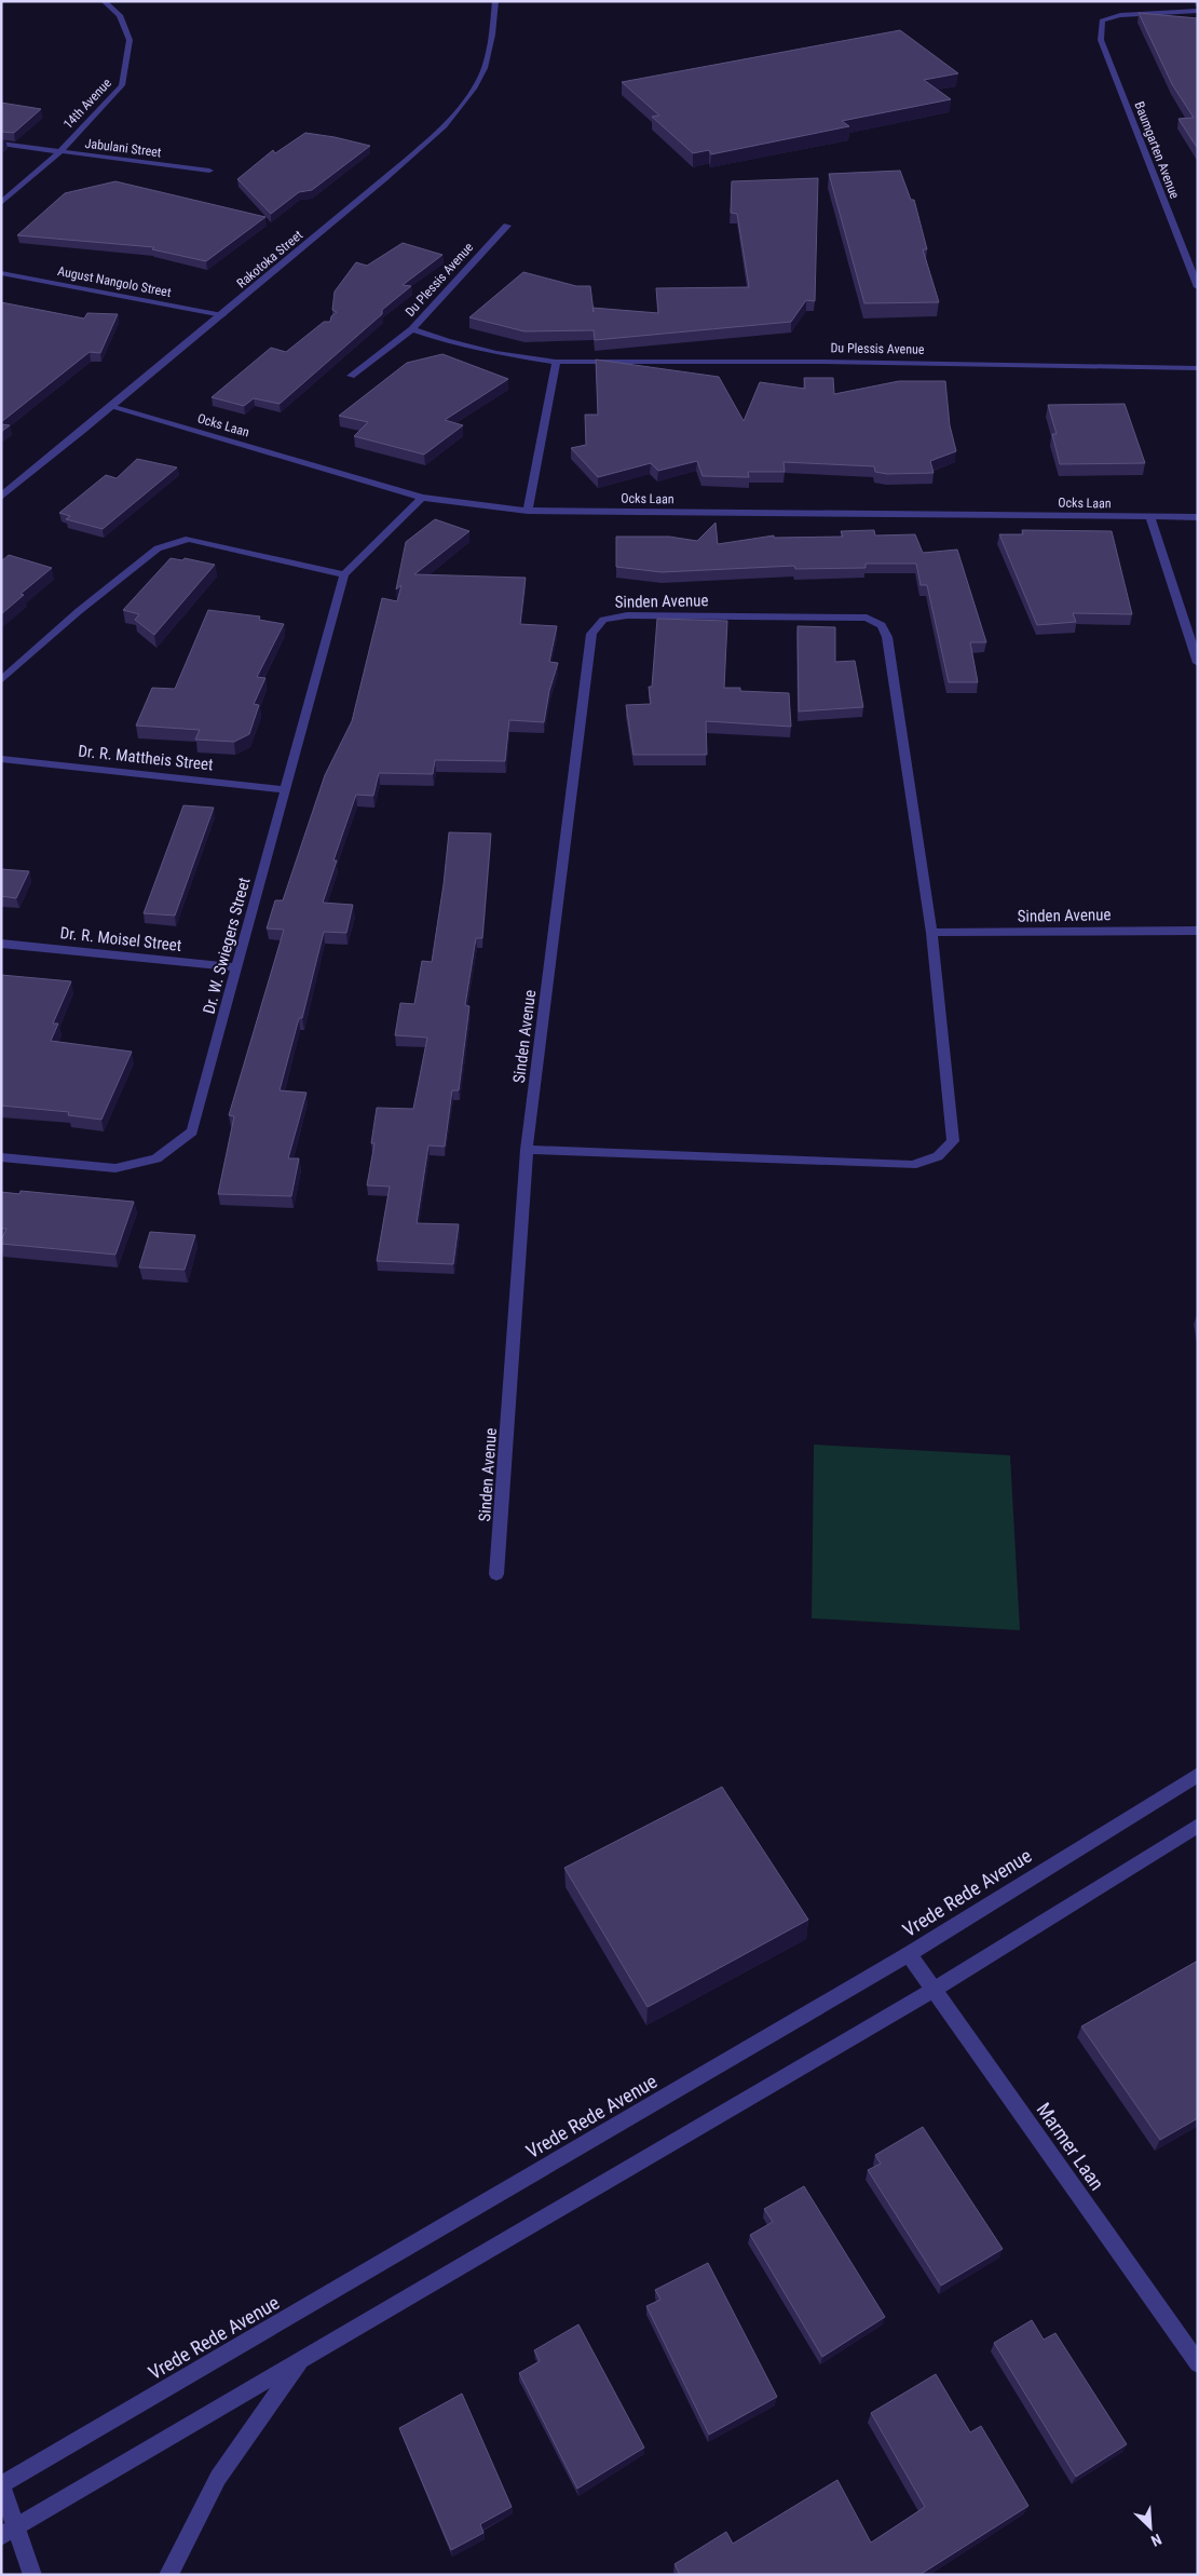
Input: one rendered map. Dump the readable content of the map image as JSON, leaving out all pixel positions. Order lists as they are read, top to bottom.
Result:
{
  "streets": {
    "street": [
      "14th Avenue",
      "Jabulani Street",
      "Baumgarten Avenue",
      "Rakotoka Street",
      "Du Plessis Avenue",
      "August Nangolo Street",
      "Ocks Laan",
      "Sinden Avenue",
      "Dr. R. Mattheis Street",
      "Dr. R. Moisel Street",
      "Dr. W. Swiegers Street",
      "Vrede Rede Avenue",
      "Marmer Laan"
    ]
  },
  "crossings": [
    ["14th Avenue", "Jabulani Street"],
    ["Rakotoka Street", "August Nangolo Street"],
    ["Rakotoka Street", "Ocks Laan"],
    ["Dr. R. Mattheis Street", "Dr. W. Swiegers Street"],
    ["Dr. R. Moisel Street", "Dr. W. Swiegers Street"],
    ["Vrede Rede Avenue", "Marmer Laan"]
  ],
  "north": "bottom right"
}
